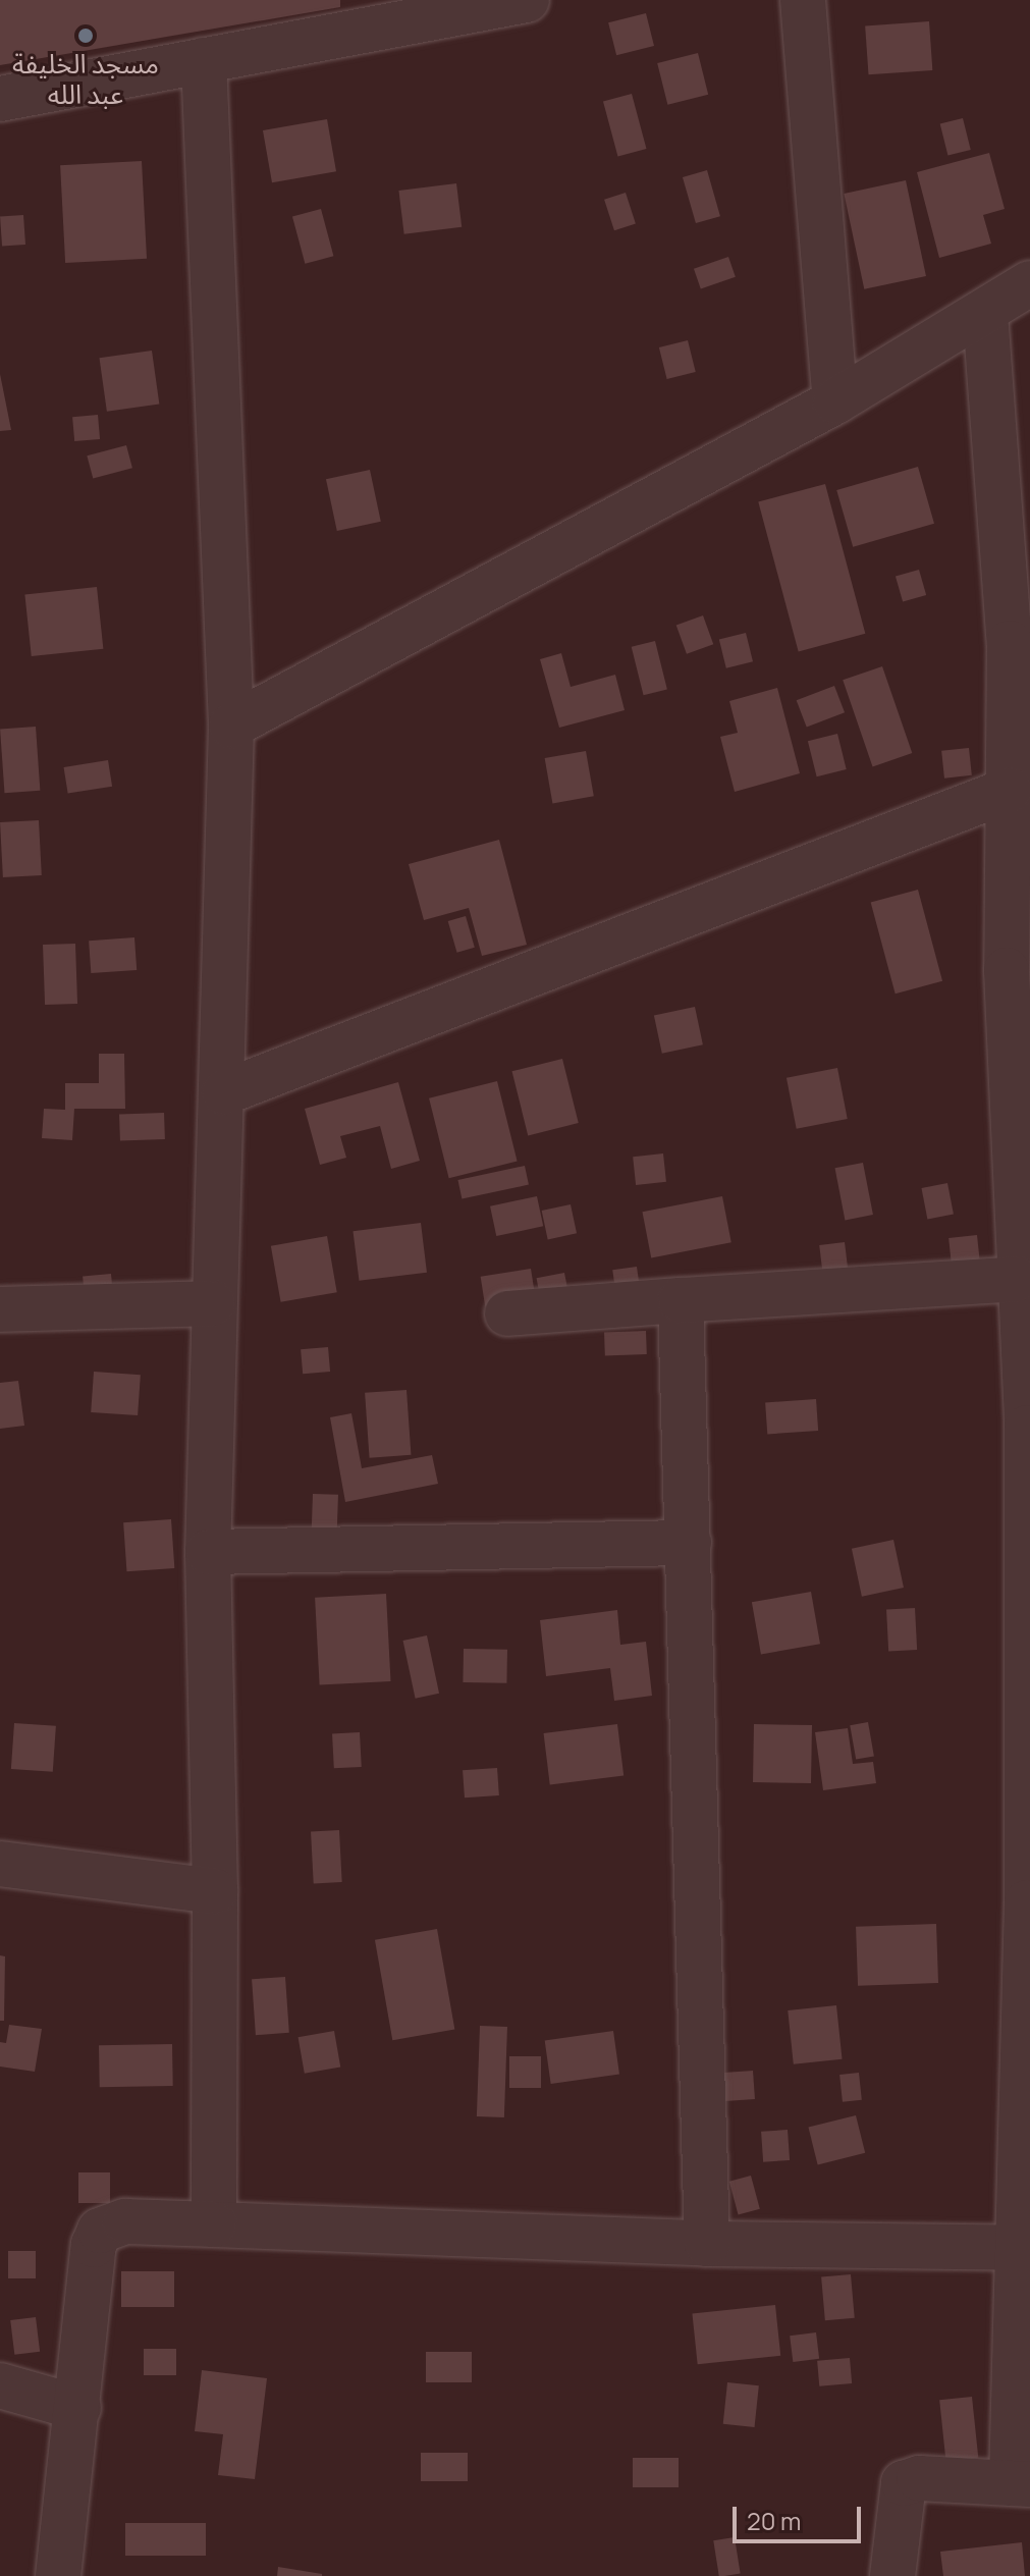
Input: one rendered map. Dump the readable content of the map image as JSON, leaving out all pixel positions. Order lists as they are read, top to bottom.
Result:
{
  "places": ["مسجد الخليفة عبد الله"],
  "scale_bar": "20 m"
}
